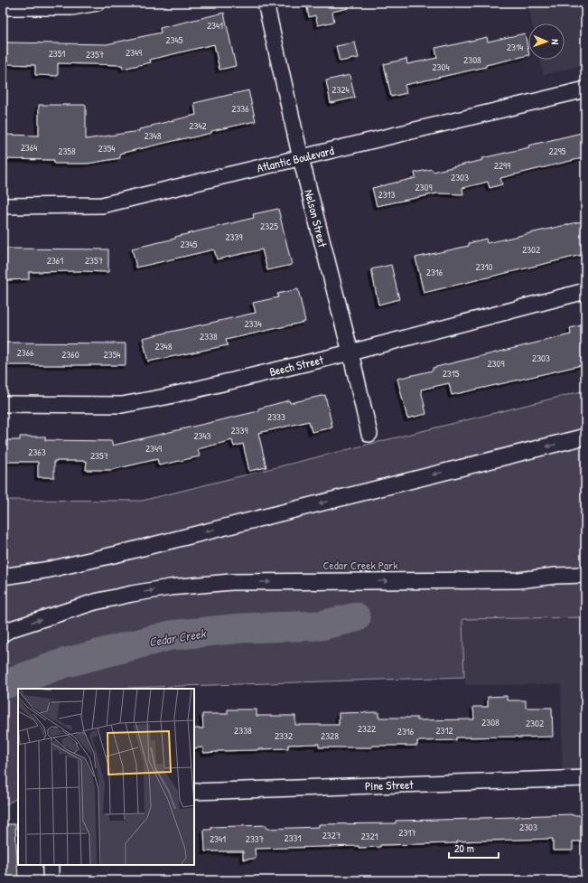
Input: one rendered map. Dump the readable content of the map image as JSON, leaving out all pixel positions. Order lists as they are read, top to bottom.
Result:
{
  "streets": {
    "street": [
      "Atlantic Boulevard",
      "Nelson Street",
      "Beech Street",
      "Pine Street"
    ]
  },
  "crossings": [
    ["Atlantic Boulevard", "Nelson Street"],
    ["Nelson Street", "Beech Street"]
  ],
  "water": ["Cedar Creek"],
  "parks": ["Cedar Creek Park"],
  "house_numbers": [
    "2341",
    "2345",
    "2314",
    "2349",
    "2351",
    "2357",
    "2308",
    "2304",
    "2324",
    "2336",
    "2342",
    "2348",
    "2364",
    "2354",
    "2358",
    "2295",
    "2299",
    "2303",
    "2309",
    "2313",
    "2325",
    "2339",
    "2345",
    "2302",
    "2361",
    "2357",
    "2310",
    "2316",
    "2334",
    "2338",
    "2348",
    "2366",
    "2360",
    "2354",
    "2303",
    "2309",
    "2315",
    "2333",
    "2339",
    "2343",
    "2349",
    "2363",
    "2357",
    "2308",
    "2302",
    "2322",
    "2338",
    "2312",
    "2316",
    "2332",
    "2328",
    "2303",
    "2317",
    "2327",
    "2321",
    "2331",
    "2341",
    "2337"
  ],
  "scale_bar": "20 m",
  "north": "right"
}
